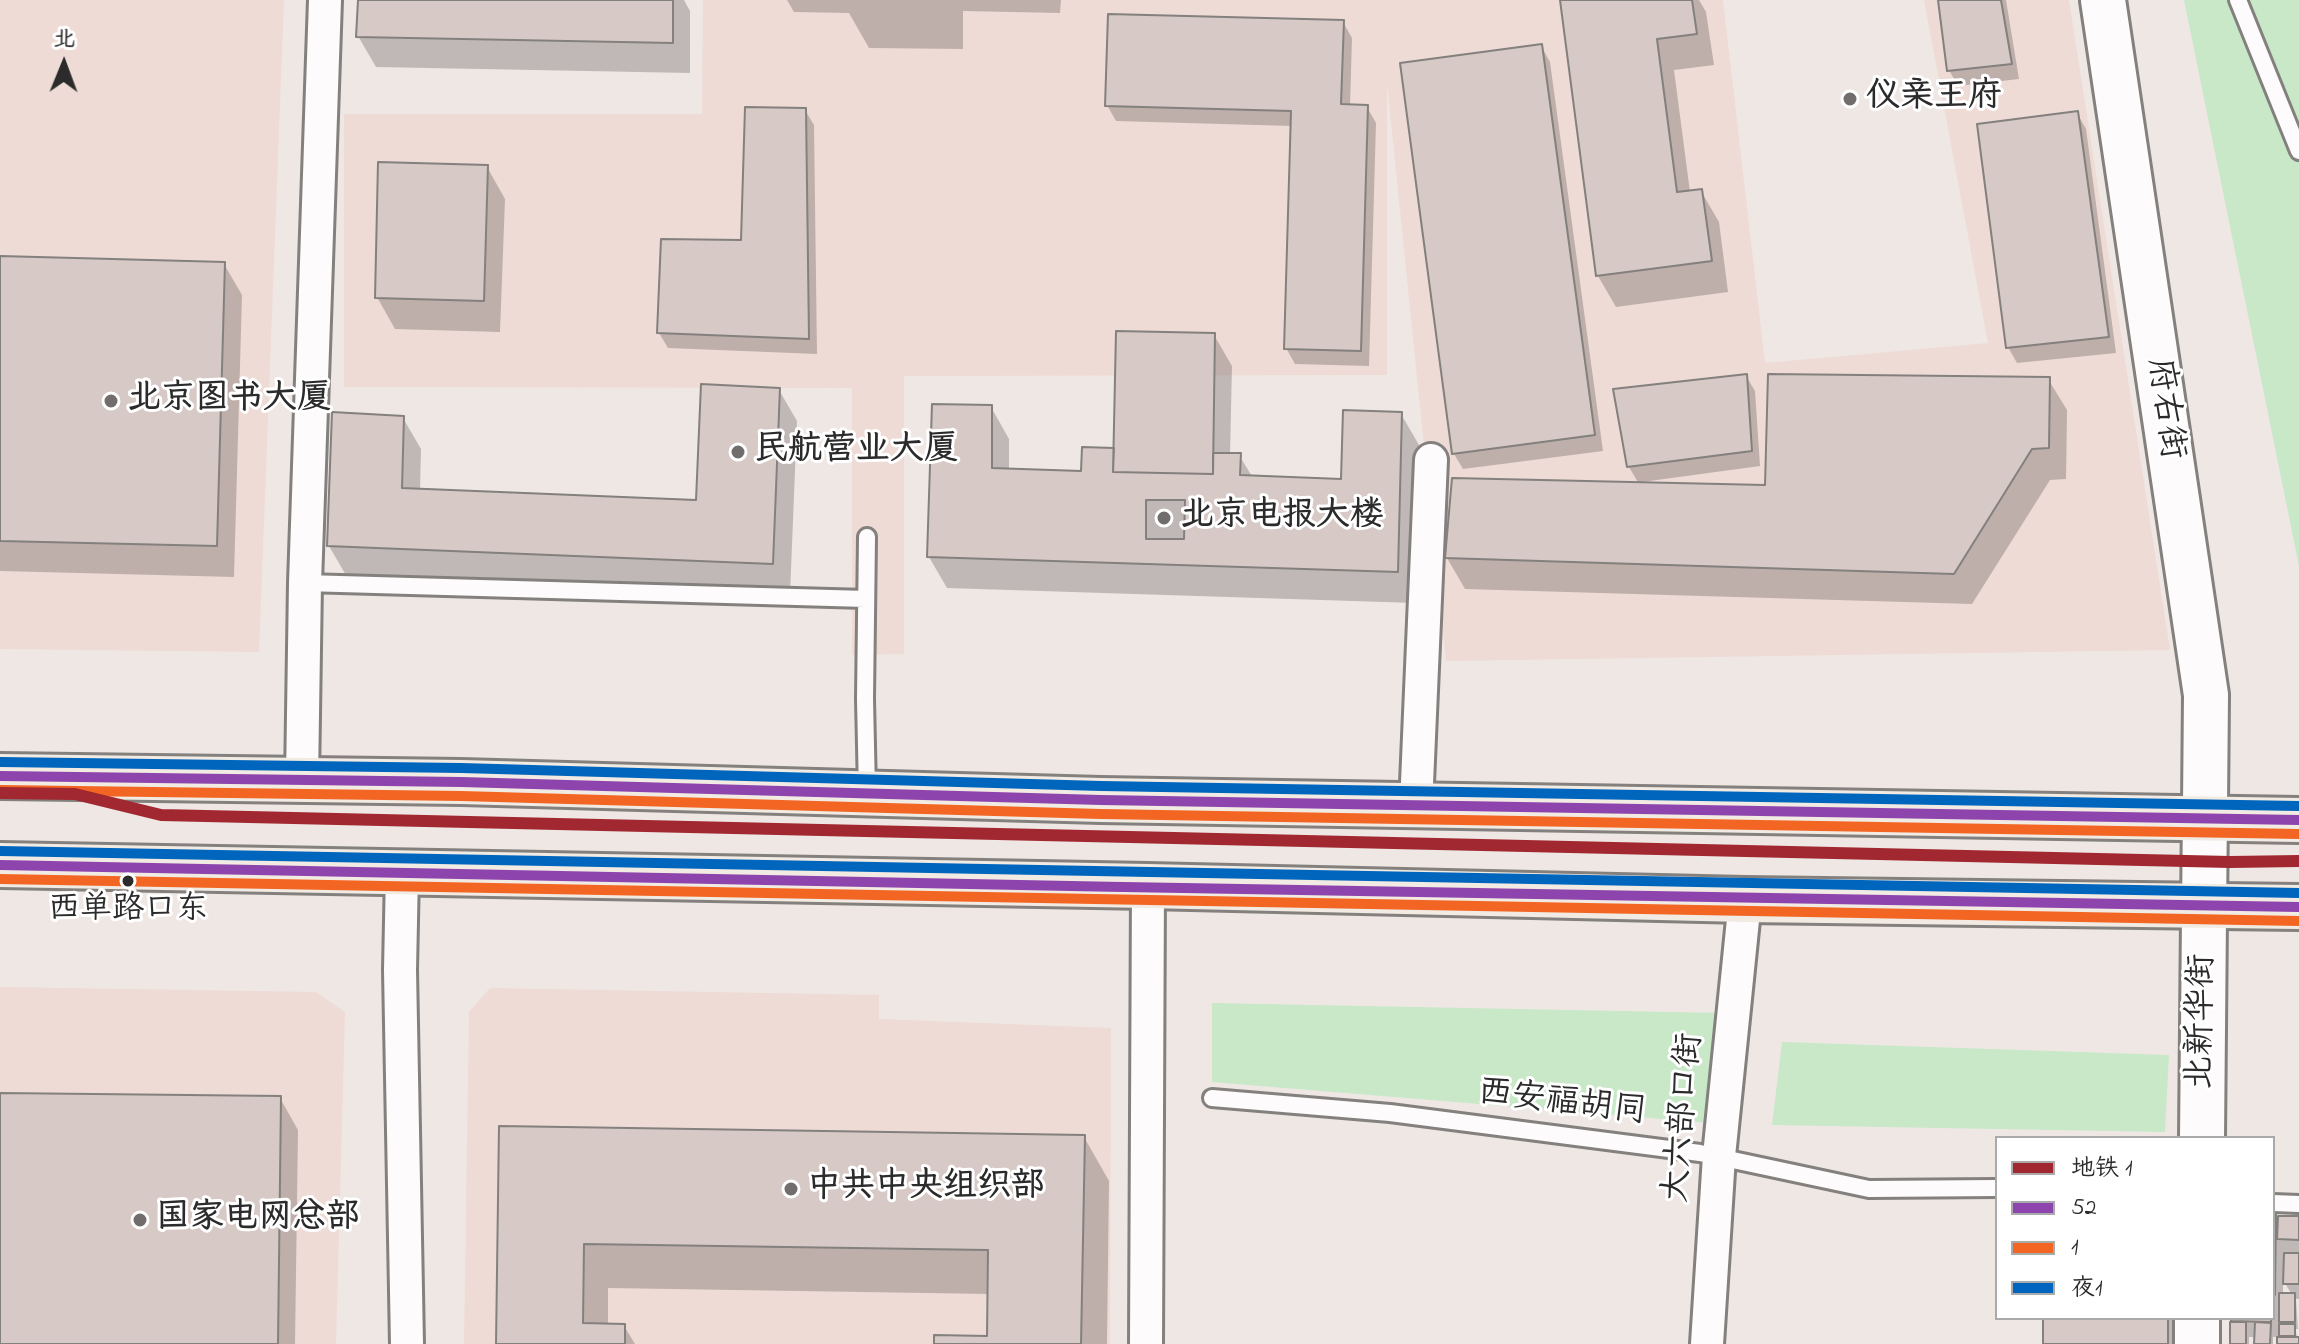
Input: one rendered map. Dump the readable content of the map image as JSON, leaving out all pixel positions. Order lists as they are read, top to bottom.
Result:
{
  "streets": {
    "main road": ["府右街", "北新华街"],
    "street": ["大六部口街"],
    "lane": ["西安福胡同"]
  },
  "crossings": [
    ["府右街", "北新华街"],
    ["西安福胡同", "大六部口街"]
  ],
  "places": [
    "仪亲王府",
    "北京图书大厦",
    "民航营业大厦",
    "北京电报大楼",
    "西单路口东",
    "中共中央组织部",
    "国家电网总部"
  ],
  "lines": [
    "transit line 夜1",
    "transit line 52",
    "transit line 1",
    "metro line 1"
  ],
  "legend": [
    "地铁 1",
    "52",
    "1",
    "夜1"
  ],
  "north": "top"
}
